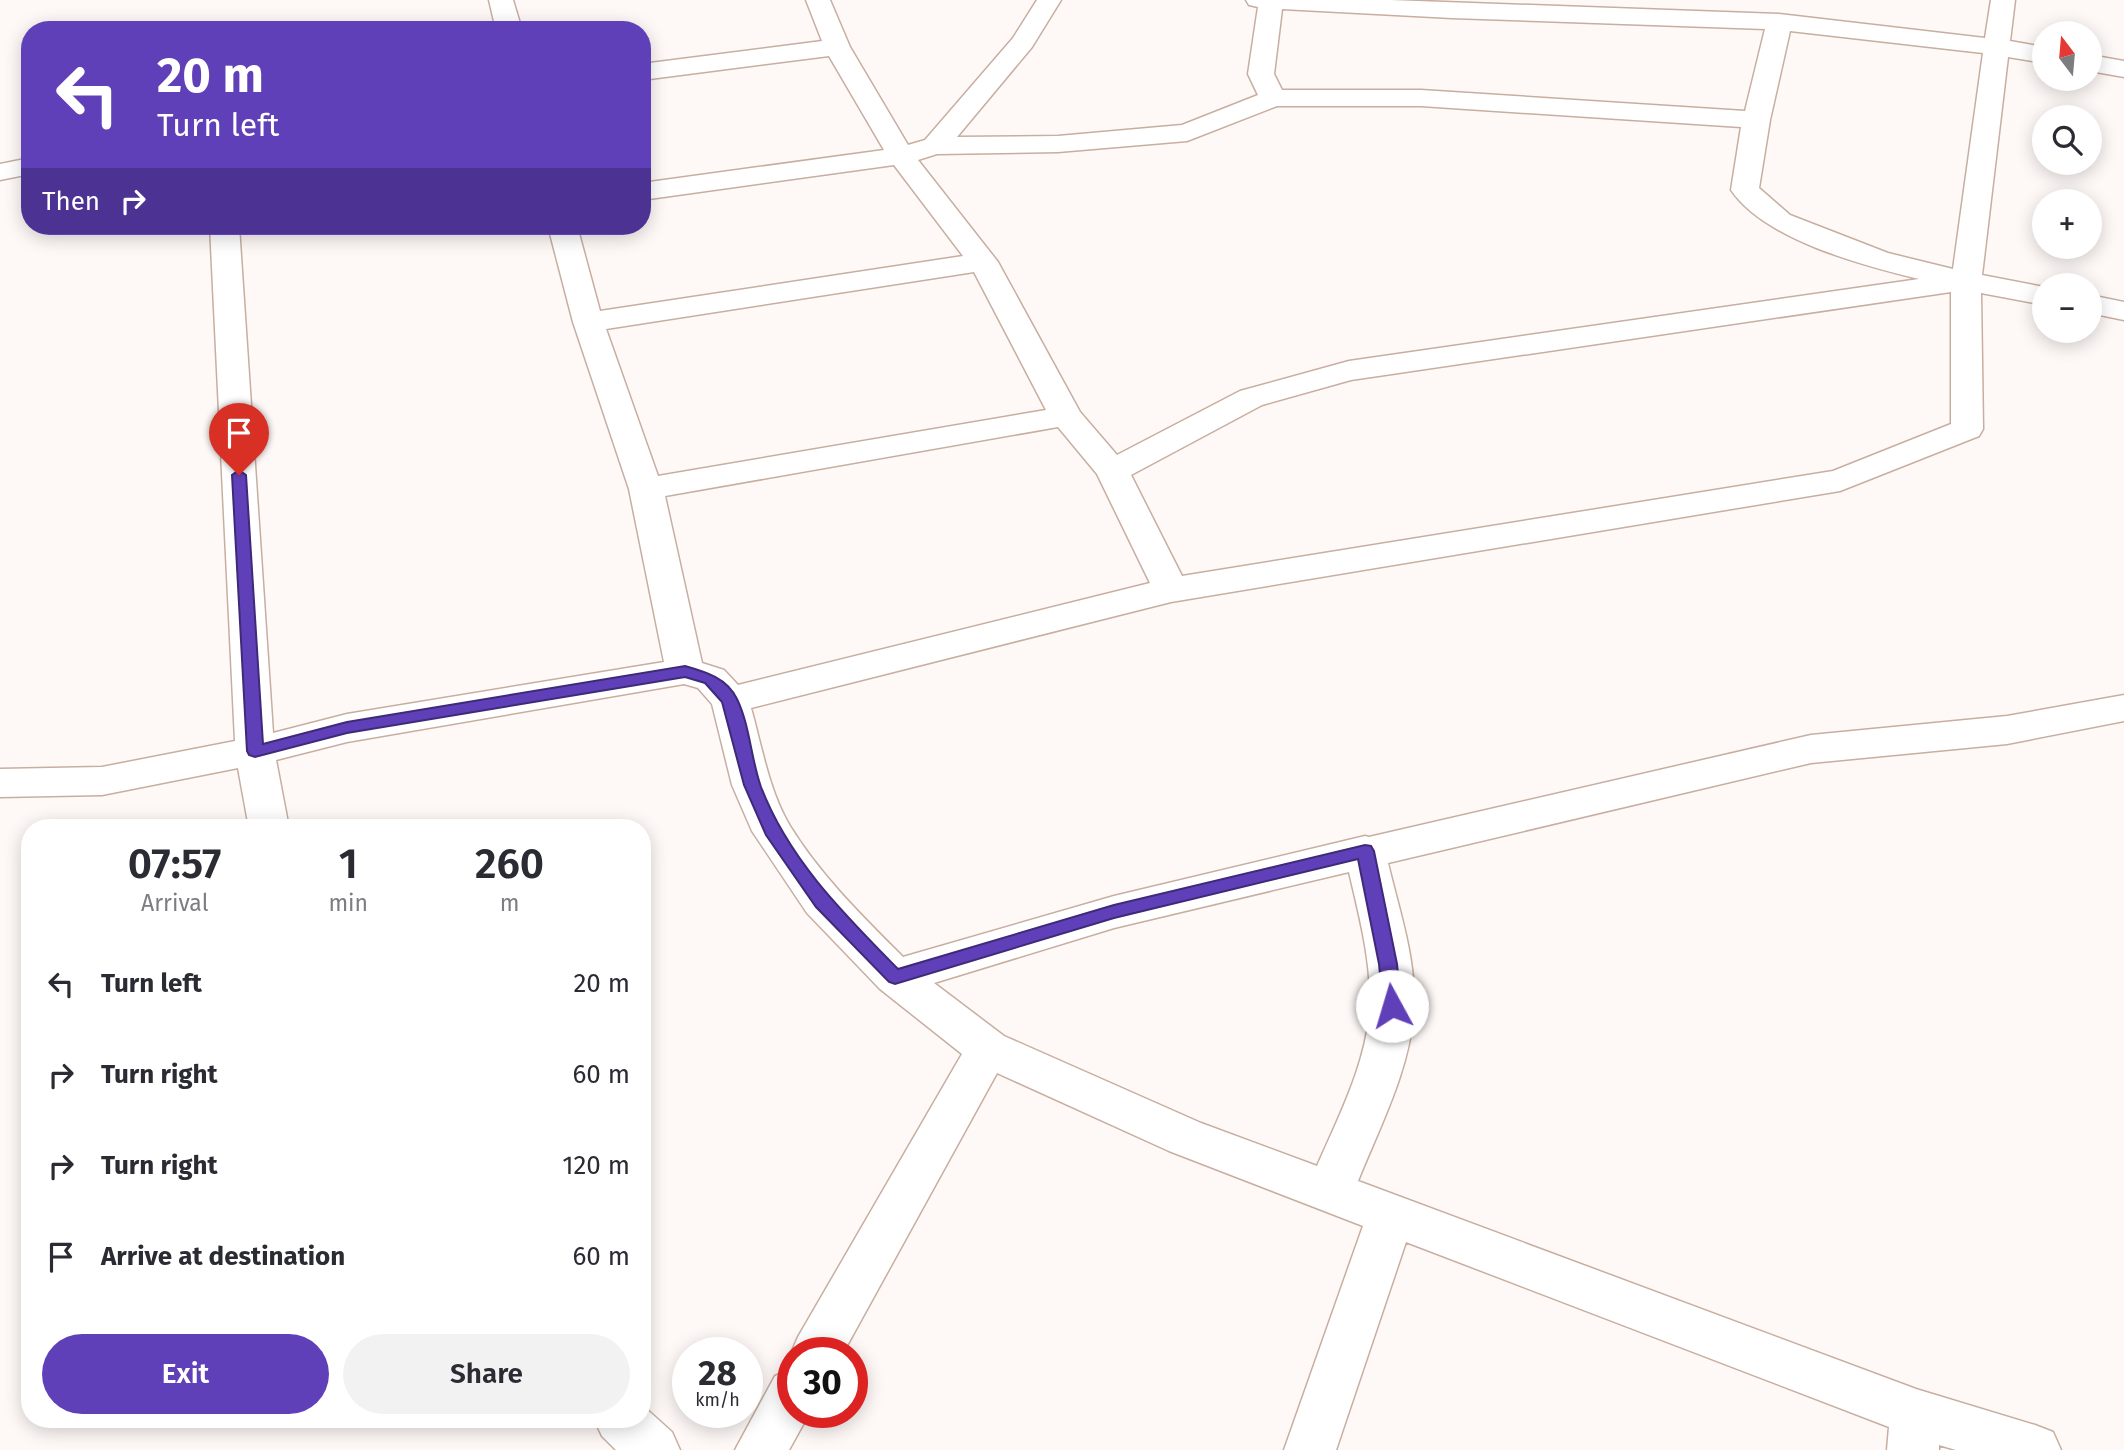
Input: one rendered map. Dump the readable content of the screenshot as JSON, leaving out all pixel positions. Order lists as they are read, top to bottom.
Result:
{
  "north": "top",
  "page": {
    "map_buttons": ["+", "−"],
    "turn": ["20 m", "Turn left"],
    "then": "Then",
    "eta": [
      "07:57",
      "Arrival",
      "1",
      "min",
      "260",
      "m"
    ],
    "list": [
      {
        "name": "Turn left",
        "value": "20 m"
      },
      {
        "name": "Turn right",
        "value": "60 m"
      },
      {
        "name": "Turn right",
        "value": "120 m"
      },
      {
        "name": "Arrive at destination",
        "value": "60 m"
      }
    ],
    "buttons": ["Exit", "Share"],
    "speed": "28 km/h",
    "limit": "30"
  }
}
